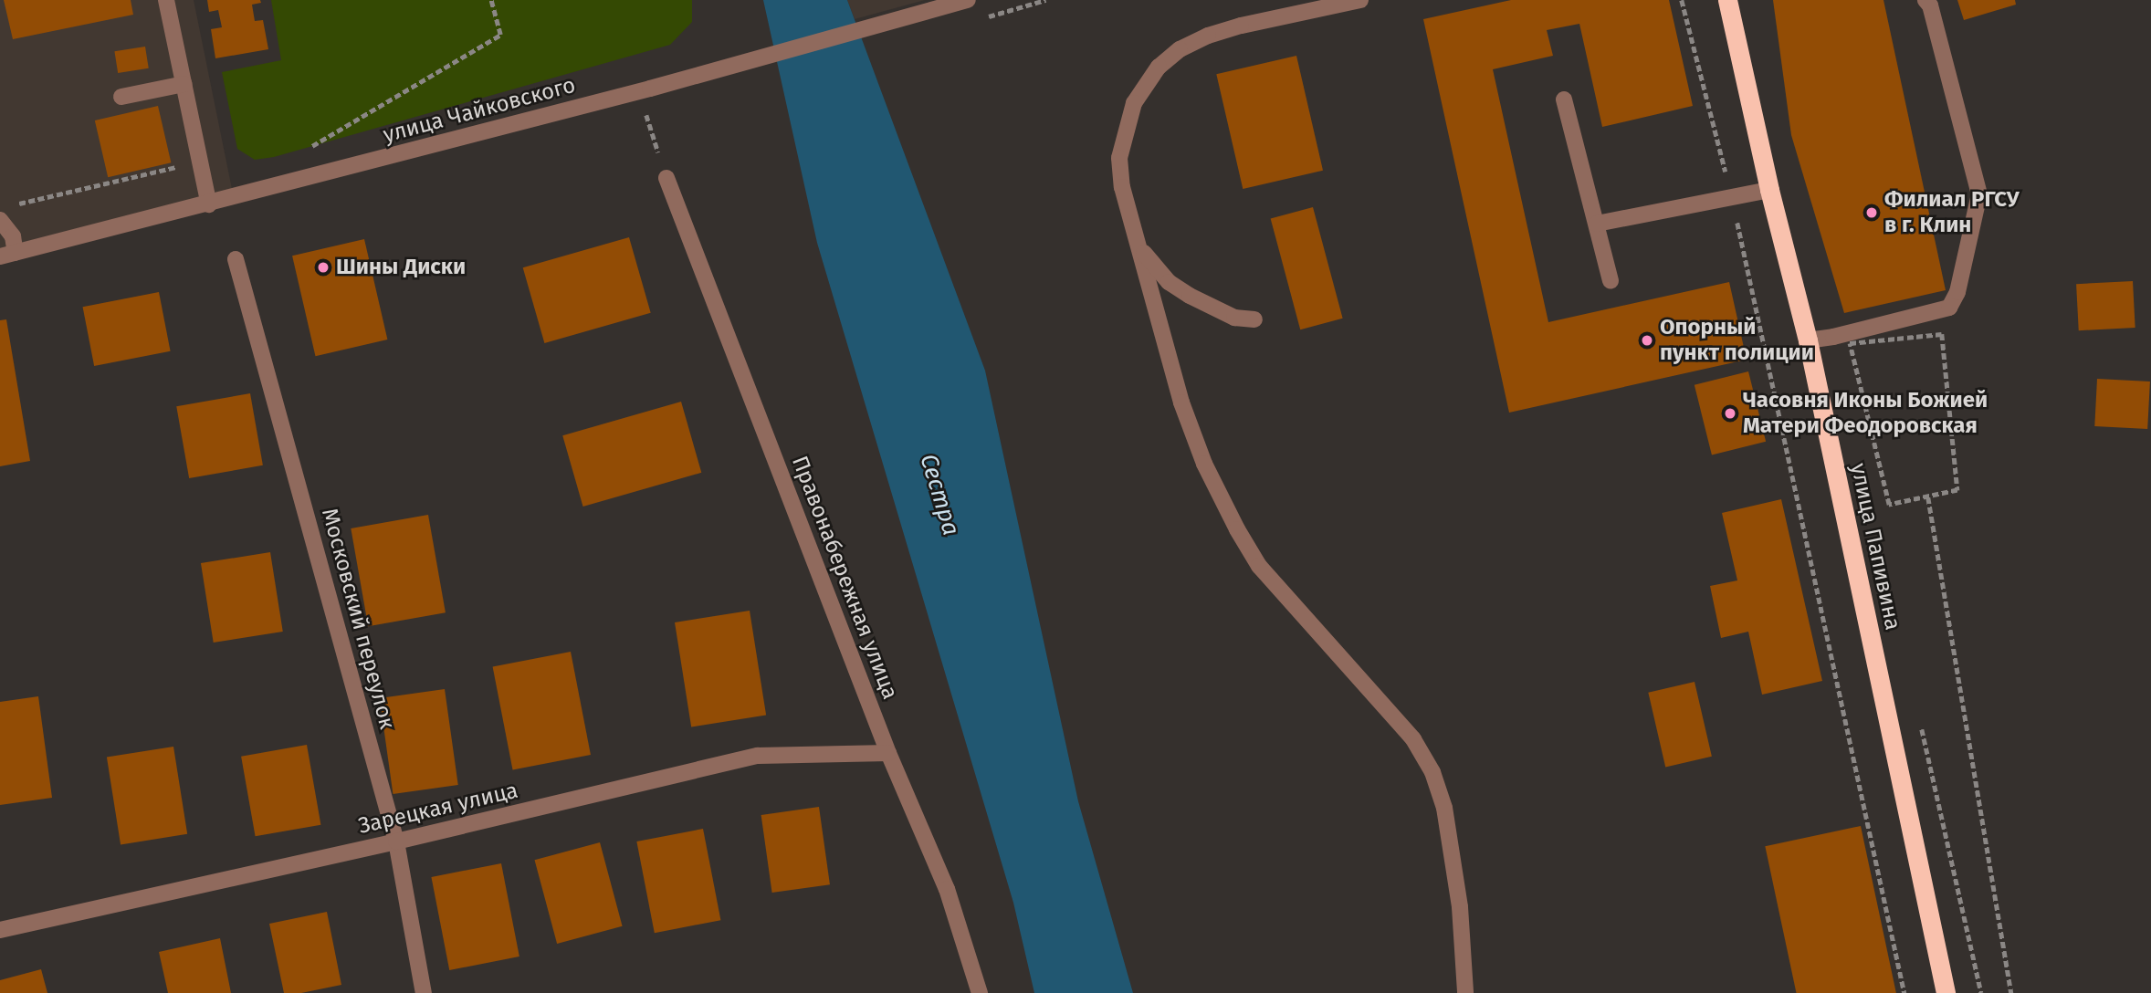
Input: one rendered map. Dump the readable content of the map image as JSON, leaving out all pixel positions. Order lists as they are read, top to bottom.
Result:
{
  "streets": {
    "highway": ["улица Папивина"],
    "street": [
      "улица Чайковского",
      "Правонабережная улица",
      "Московский переулок",
      "Зарецкая улица"
    ]
  },
  "crossings": [
    ["Правонабережная улица", "Зарецкая улица"],
    ["Московский переулок", "Зарецкая улица"]
  ],
  "water": ["Сестра"],
  "places": [
    "Филиал РГСУ в г. Клин",
    "Шины Диски",
    "Опорный пункт полиции",
    "Часовня Иконы Божией Матери Феодоровская"
  ]
}
